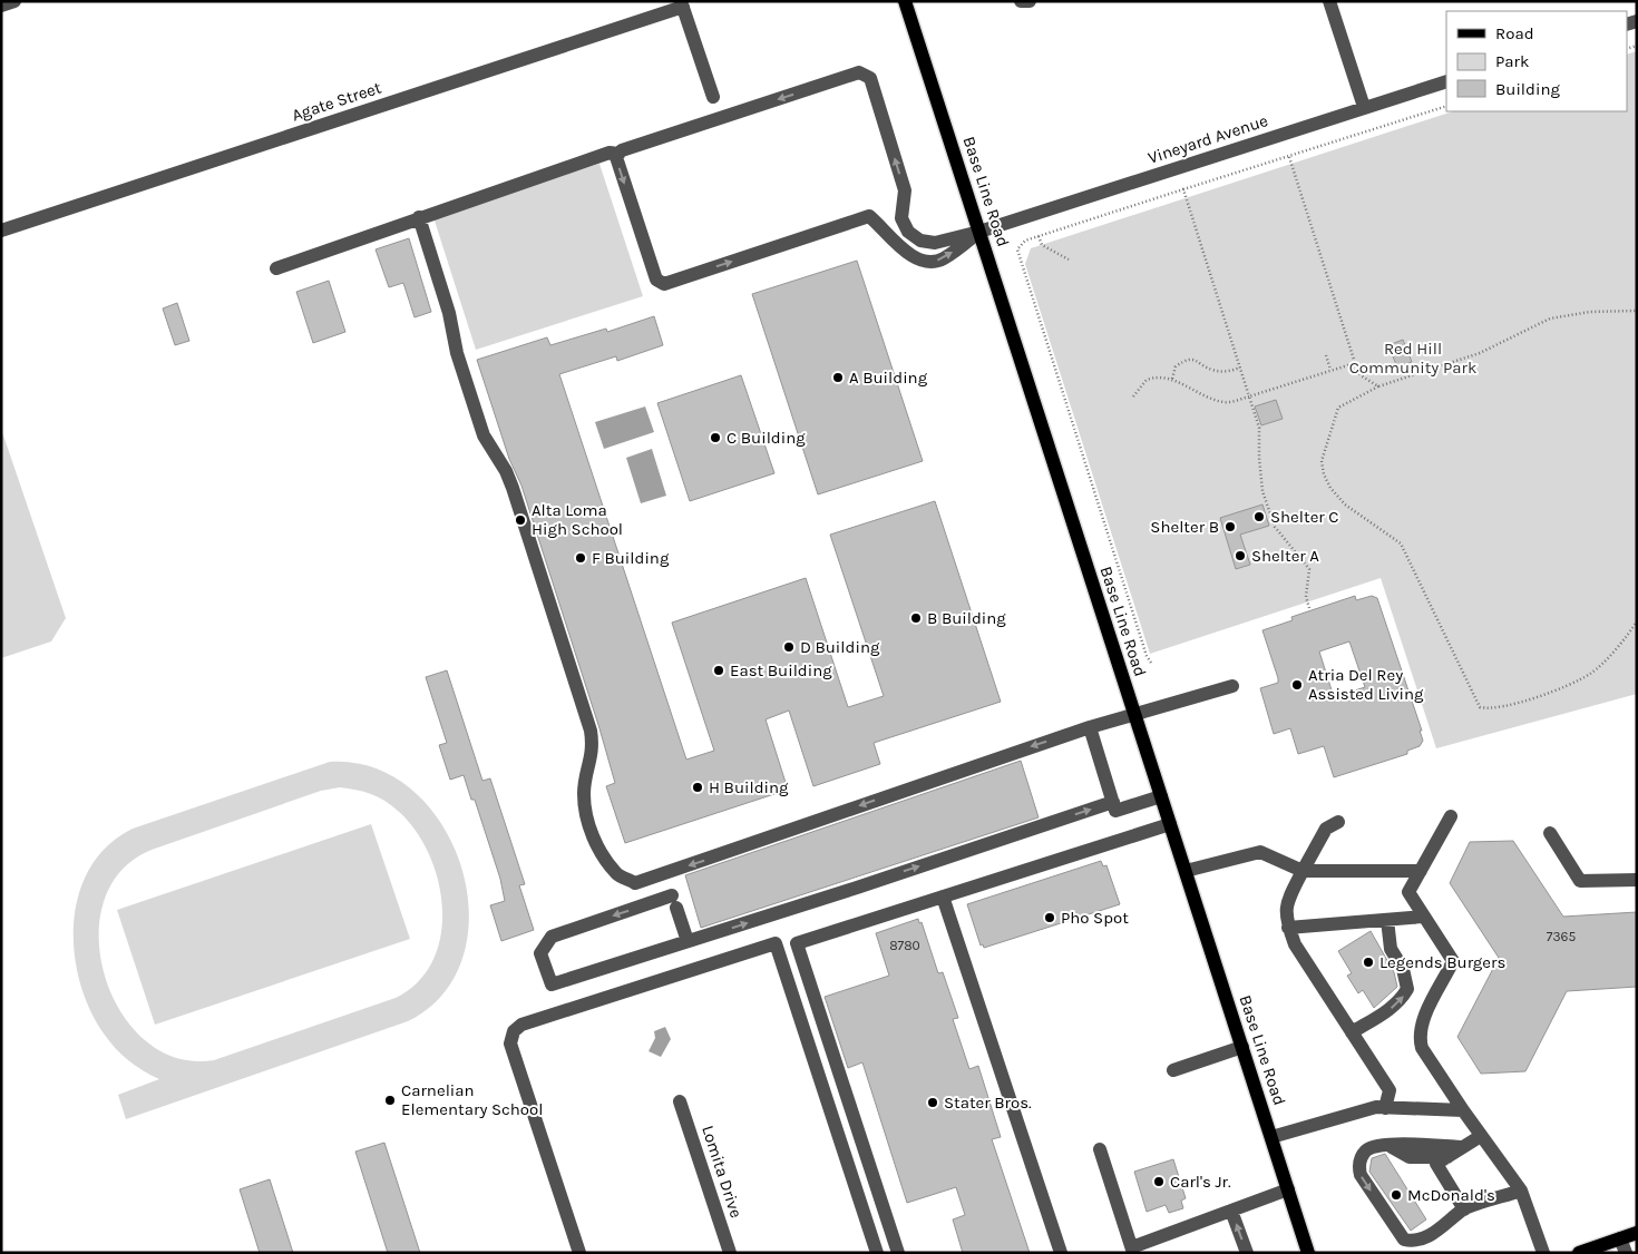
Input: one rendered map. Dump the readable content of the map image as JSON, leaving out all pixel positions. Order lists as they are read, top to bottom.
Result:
{
  "streets": {
    "main road": ["Base Line Road"],
    "street": ["Agate Street", "Vineyard Avenue", "Lomita Drive"]
  },
  "crossings": [
    ["Vineyard Avenue", "Base Line Road"]
  ],
  "parks": ["Red Hill Community Park"],
  "places": [
    "A Building",
    "C Building",
    "Shelter C",
    "Alta Loma High School",
    "Shelter B",
    "Shelter A",
    "F Building",
    "B Building",
    "D Building",
    "East Building",
    "Atria Del Rey Assisted Living",
    "H Building",
    "Pho Spot",
    "Legends Burgers",
    "Carnelian Elementary School",
    "Stater Bros.",
    "Carl's Jr.",
    "McDonald's"
  ],
  "house_numbers": ["7365", "8780"],
  "legend": ["Road", "Park", "Building"]
}
